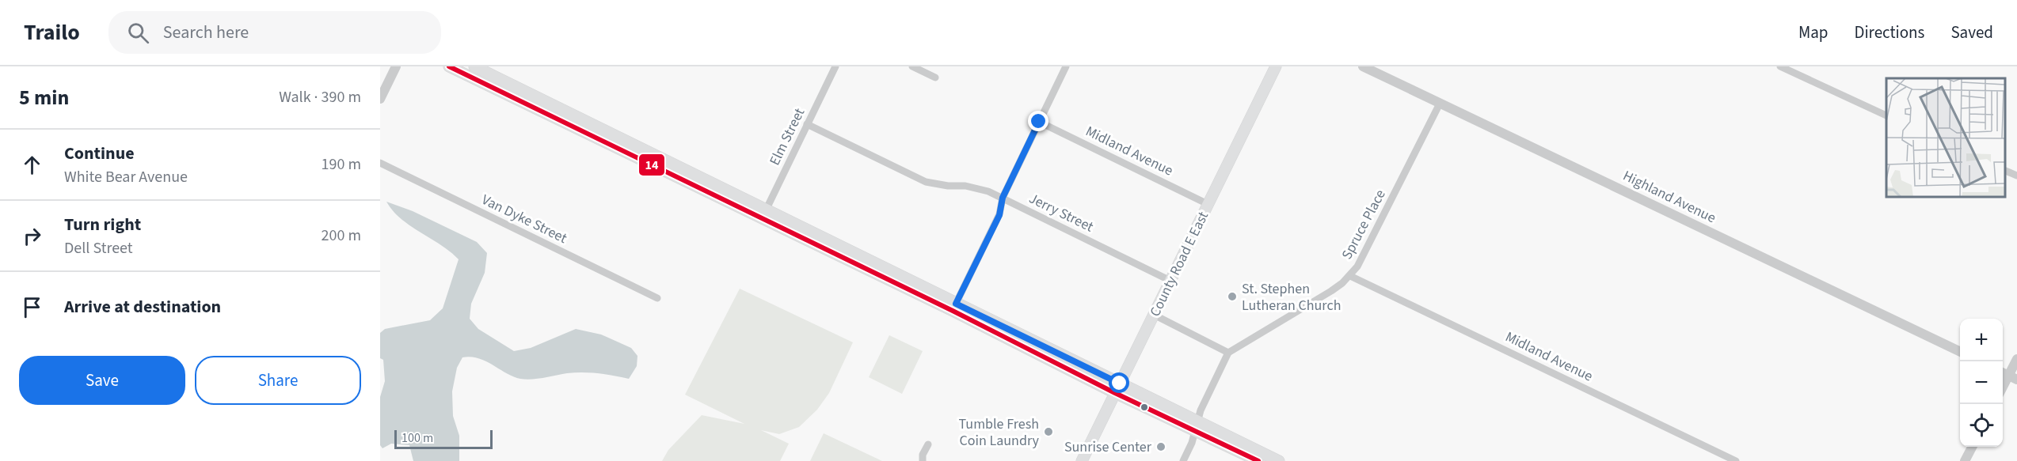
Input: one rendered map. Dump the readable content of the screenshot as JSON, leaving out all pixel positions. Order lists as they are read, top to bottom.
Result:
{
  "streets": {
    "main road": ["County Road E East"],
    "street": [
      "Elm Street",
      "Midland Avenue",
      "Highland Avenue",
      "Jerry Street",
      "Van Dyke Street",
      "Spruce Place"
    ]
  },
  "crossings": [
    ["Elm Street", "Jerry Street"],
    ["Midland Avenue", "Spruce Place"],
    ["Midland Avenue", "County Road E East"],
    ["Highland Avenue", "Spruce Place"],
    ["Jerry Street", "County Road E East"]
  ],
  "places": ["St. Stephen Lutheran Church", "Tumble Fresh Coin Laundry", "Sunrise Center"],
  "lines": ["transit line 14"],
  "scale_bar": "100 m",
  "page": {
    "header": "Trailo",
    "search": "Search here",
    "nav": ["Map", "Directions", "Saved"],
    "heading": ["5 min", "Walk · 390 m"],
    "list": [
      ["Continue", "White Bear Avenue", "190 m"],
      ["Turn right", "Dell Street", "200 m"],
      "Arrive at destination"
    ],
    "map_buttons": ["+", "−"],
    "buttons": ["Save", "Share"],
    "scale": "100 m"
  }
}
